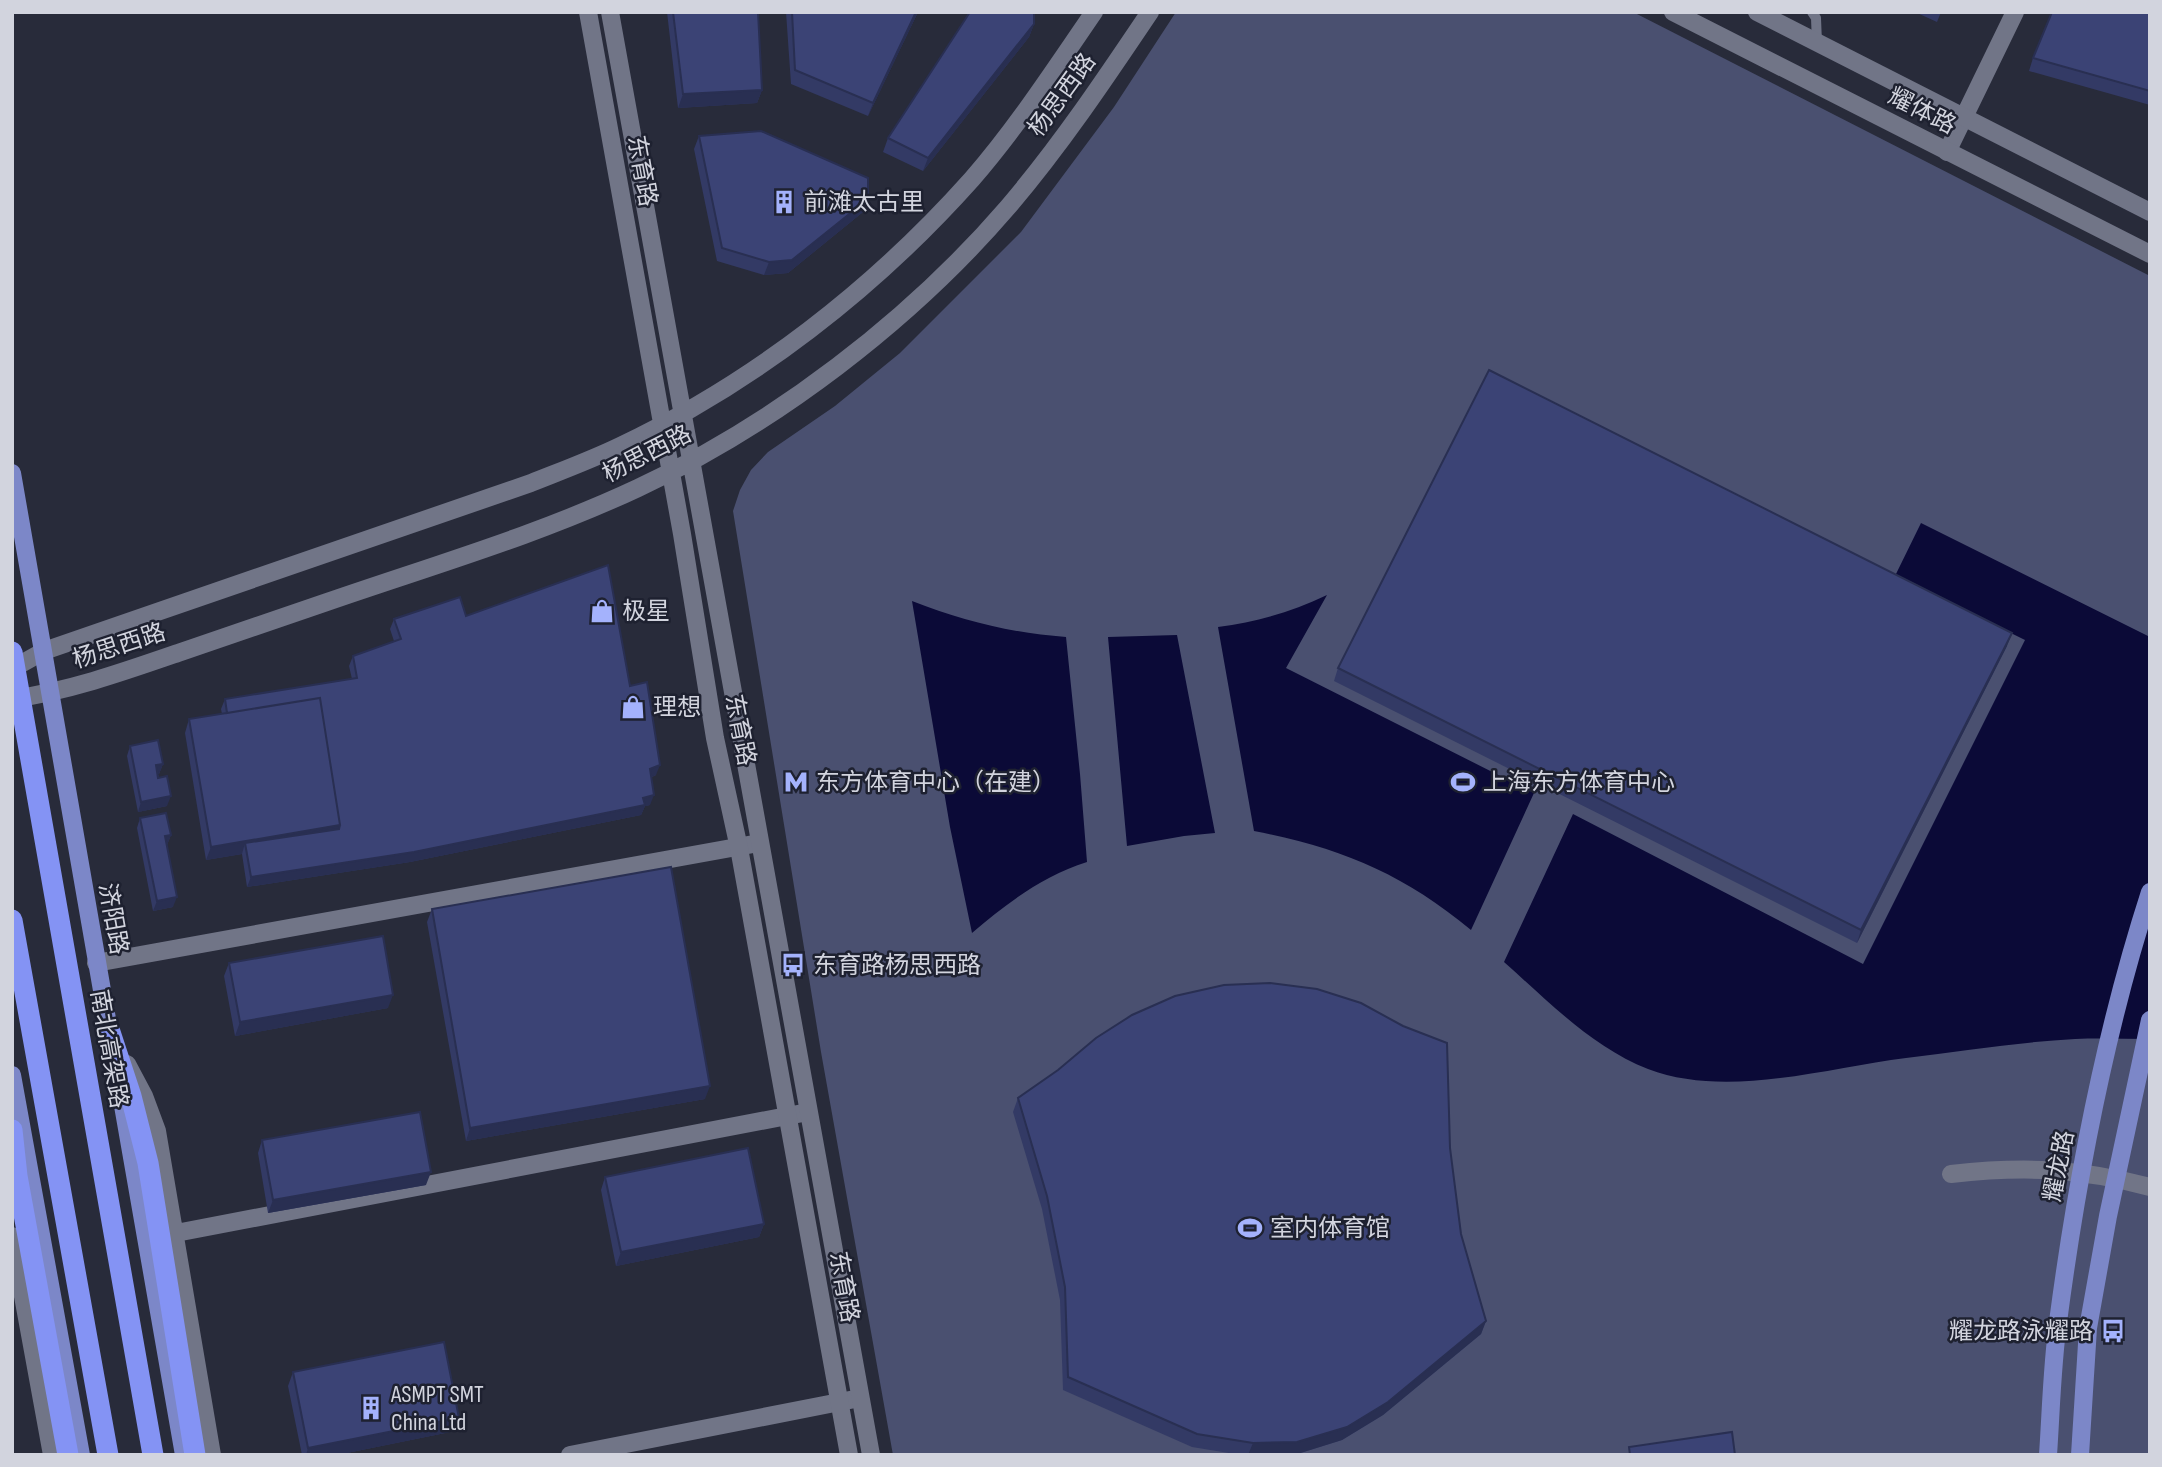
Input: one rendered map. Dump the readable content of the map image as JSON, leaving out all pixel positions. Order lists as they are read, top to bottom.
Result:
{
  "streets": {
    "highway": ["南北高架路"],
    "main road": ["济阳路", "耀龙路"],
    "street": ["杨思西路", "耀体路", "东育路"]
  },
  "crossings": [
    ["杨思西路", "东育路"],
    ["杨思西路", "济阳路"]
  ],
  "places": {
    "building": ["前滩太古里", "ASMPT SMT China Ltd"],
    "shop": ["极星", "理想"],
    "metro station": ["东方体育中心（在建）"],
    "sports": ["上海东方体育中心", "室内体育馆"],
    "bus stop": ["东育路杨思西路", "耀龙路泳耀路"]
  }
}
